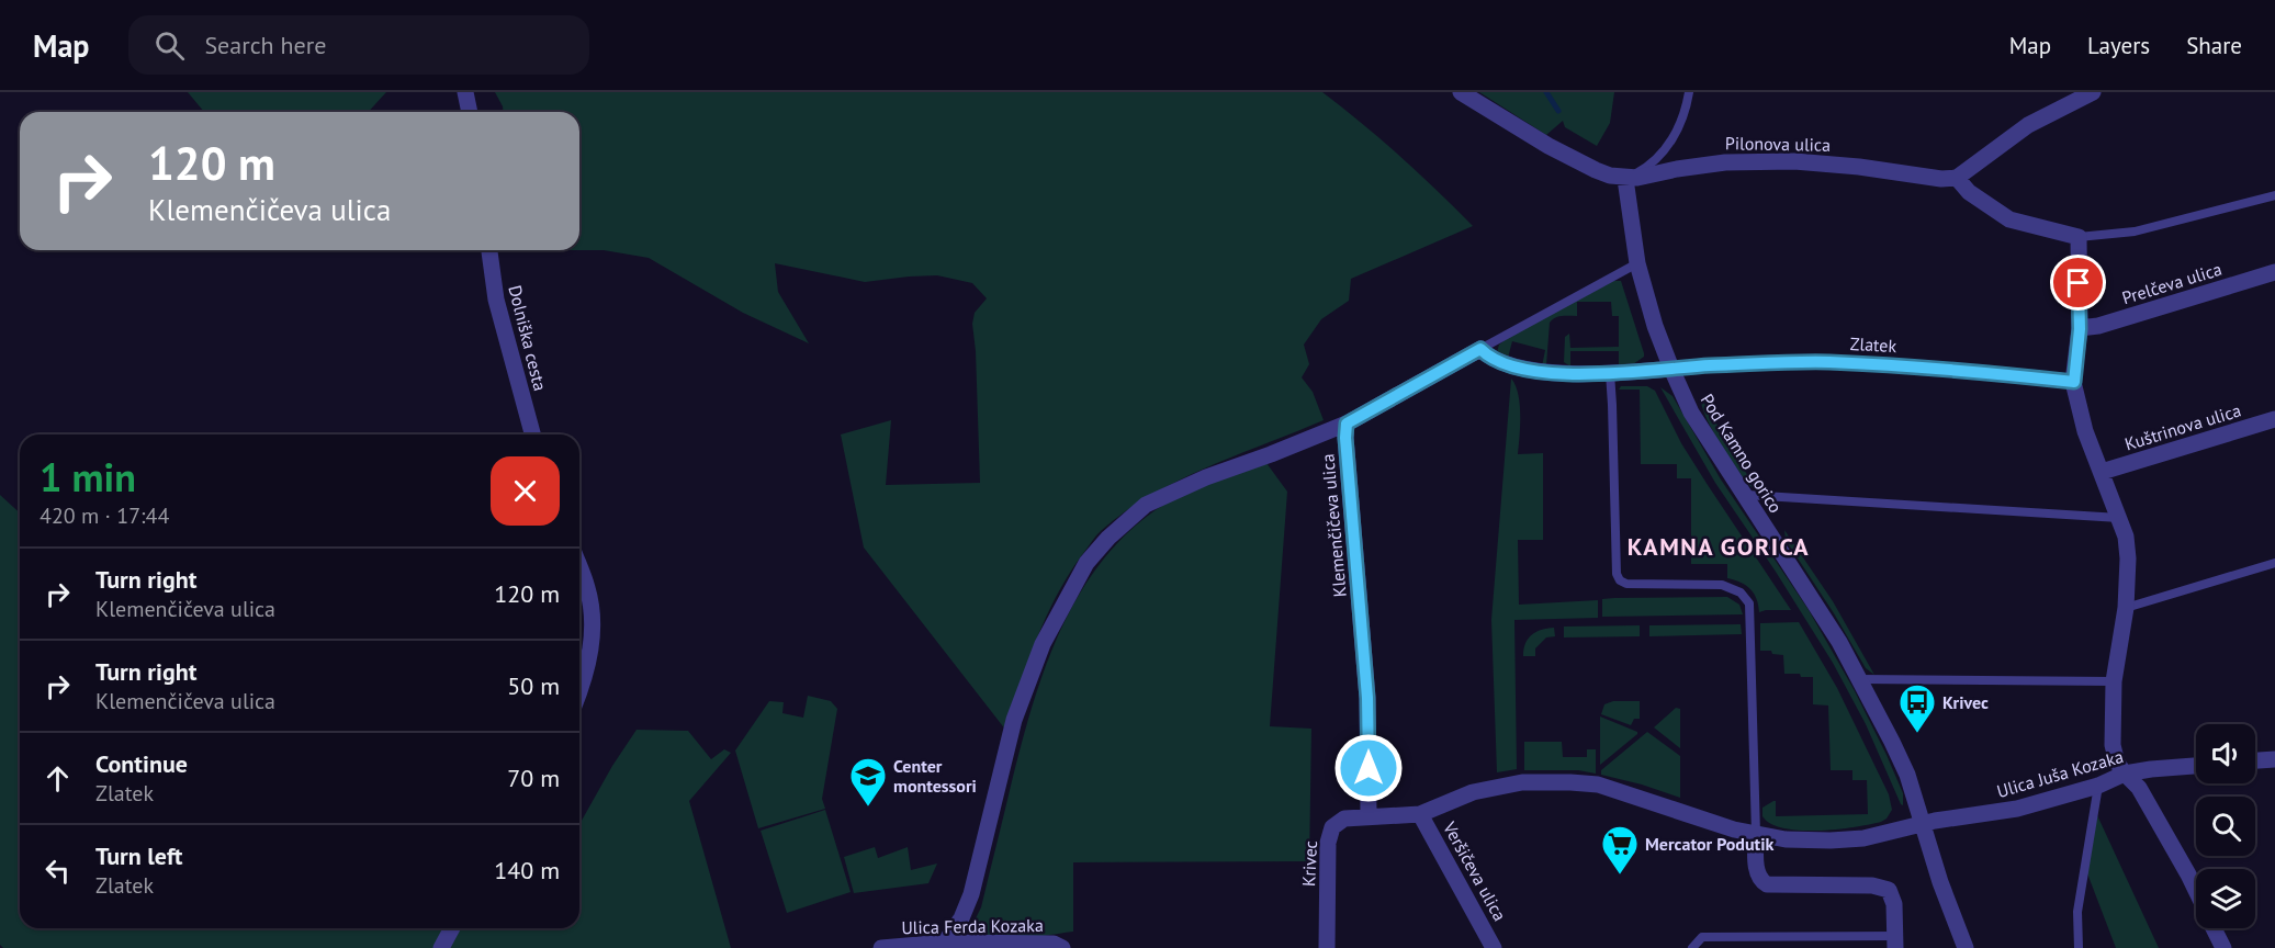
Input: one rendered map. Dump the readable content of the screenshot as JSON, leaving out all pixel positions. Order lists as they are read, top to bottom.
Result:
{
  "streets": {
    "street": [
      "Pilonova ulica",
      "Prelčeva ulica",
      "Dolniška cesta",
      "Kuštrinova ulica",
      "Pod Kamno gorico",
      "Klemenčičeva ulica",
      "Ulica Juša Kozaka",
      "Krivec",
      "Veršičeva ulica",
      "Ulica Ferda Kozaka"
    ],
    "lane": ["Zlatek"]
  },
  "crossings": [
    ["Pilonova ulica", "Pod Kamno gorico"],
    ["Zlatek", "Pod Kamno gorico"],
    ["Pod Kamno gorico", "Ulica Juša Kozaka"],
    ["Pod Kamno gorico", "Krivec"],
    ["Klemenčičeva ulica", "Krivec"],
    ["Ulica Juša Kozaka", "Krivec"],
    ["Krivec", "Veršičeva ulica"]
  ],
  "districts": ["KAMNA GORICA"],
  "places": {
    "bus stop": ["Krivec"],
    "school or university": ["Center montessori"],
    "supermarket": ["Mercator Podutik"]
  },
  "page": {
    "header": "Map",
    "search": "Search here",
    "nav": ["Map", "Layers", "Share"],
    "turn": ["120 m", "Klemenčičeva ulica"],
    "heading": ["1 min", "420 m · 17:44"],
    "list": [
      {
        "name": "Turn right",
        "note": "Klemenčičeva ulica",
        "value": "120 m"
      },
      {
        "name": "Turn right",
        "note": "Klemenčičeva ulica",
        "value": "50 m"
      },
      {
        "name": "Continue",
        "note": "Zlatek",
        "value": "70 m"
      },
      {
        "name": "Turn left",
        "note": "Zlatek",
        "value": "140 m"
      }
    ]
  }
}
